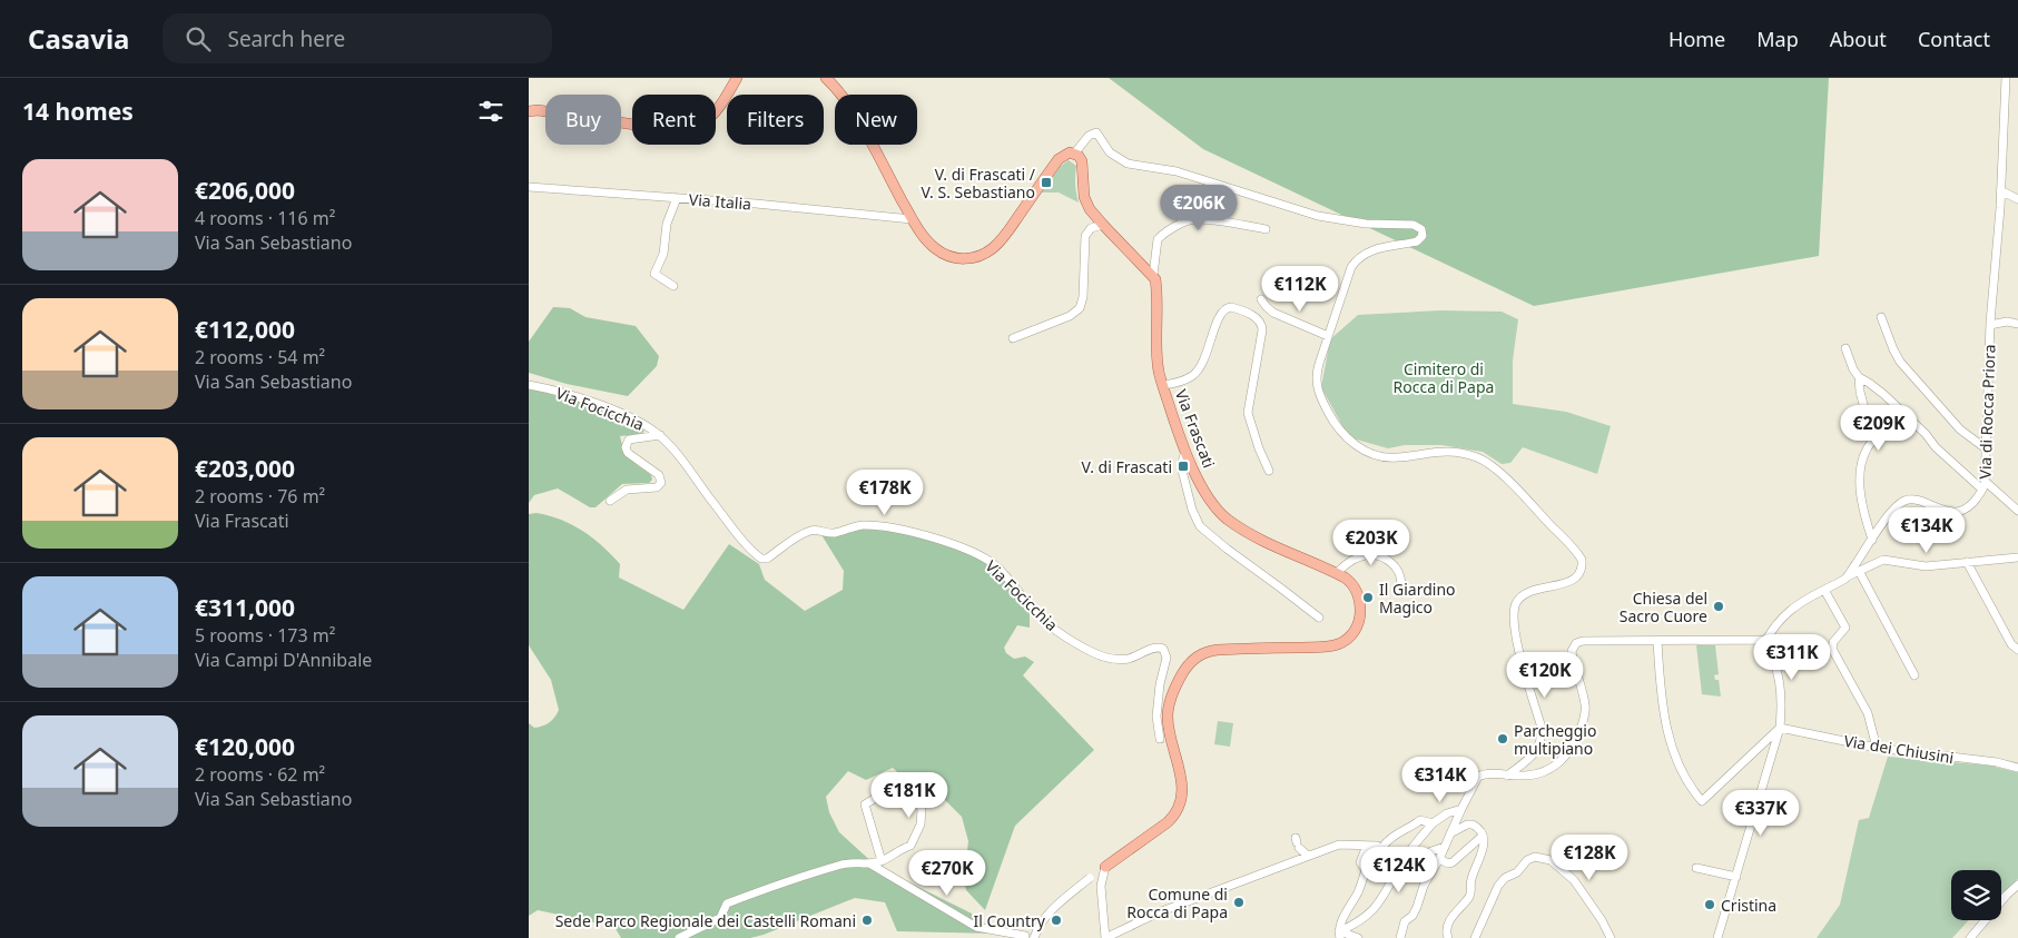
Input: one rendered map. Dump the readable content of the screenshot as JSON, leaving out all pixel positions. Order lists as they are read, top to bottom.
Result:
{
  "streets": {
    "main road": ["Via Frascati"],
    "street": [
      "Via Italia",
      "Via Focicchia",
      "Via di Rocca Priora",
      "Via dei Chiusini"
    ]
  },
  "parks": ["Cimitero di Rocca di Papa"],
  "places": {
    "transit": ["V. di Frascati / V. S. Sebastiano", "V. di Frascati"],
    "other": [
      "Il Giardino Magico",
      "Chiesa del Sacro Cuore",
      "Parcheggio multipiano",
      "Comune di Rocca di Papa",
      "Cristina",
      "Sede Parco Regionale dei Castelli Romani",
      "Il Country"
    ]
  },
  "page": {
    "header": "Casavia",
    "search": "Search here",
    "nav": [
      "Home",
      "Map",
      "About",
      "Contact"
    ],
    "heading": "14 homes",
    "chip": [
      "Buy",
      "Rent",
      "Filters",
      "New"
    ],
    "list": [
      {
        "name": "€206,000",
        "note": "4 rooms · 116 m² · Via San Sebastiano"
      },
      {
        "name": "€112,000",
        "note": "2 rooms · 54 m² · Via San Sebastiano"
      },
      {
        "name": "€203,000",
        "note": "2 rooms · 76 m² · Via Frascati"
      },
      {
        "name": "€311,000",
        "note": "5 rooms · 173 m² · Via Campi D'Annibale"
      },
      {
        "name": "€120,000",
        "note": "2 rooms · 62 m² · Via San Sebastiano"
      }
    ],
    "price": [
      "€206K",
      "€112K",
      "€209K",
      "€178K",
      "€134K",
      "€203K",
      "€311K",
      "€120K",
      "€314K",
      "€181K",
      "€337K",
      "€128K",
      "€124K",
      "€270K"
    ]
  }
}
